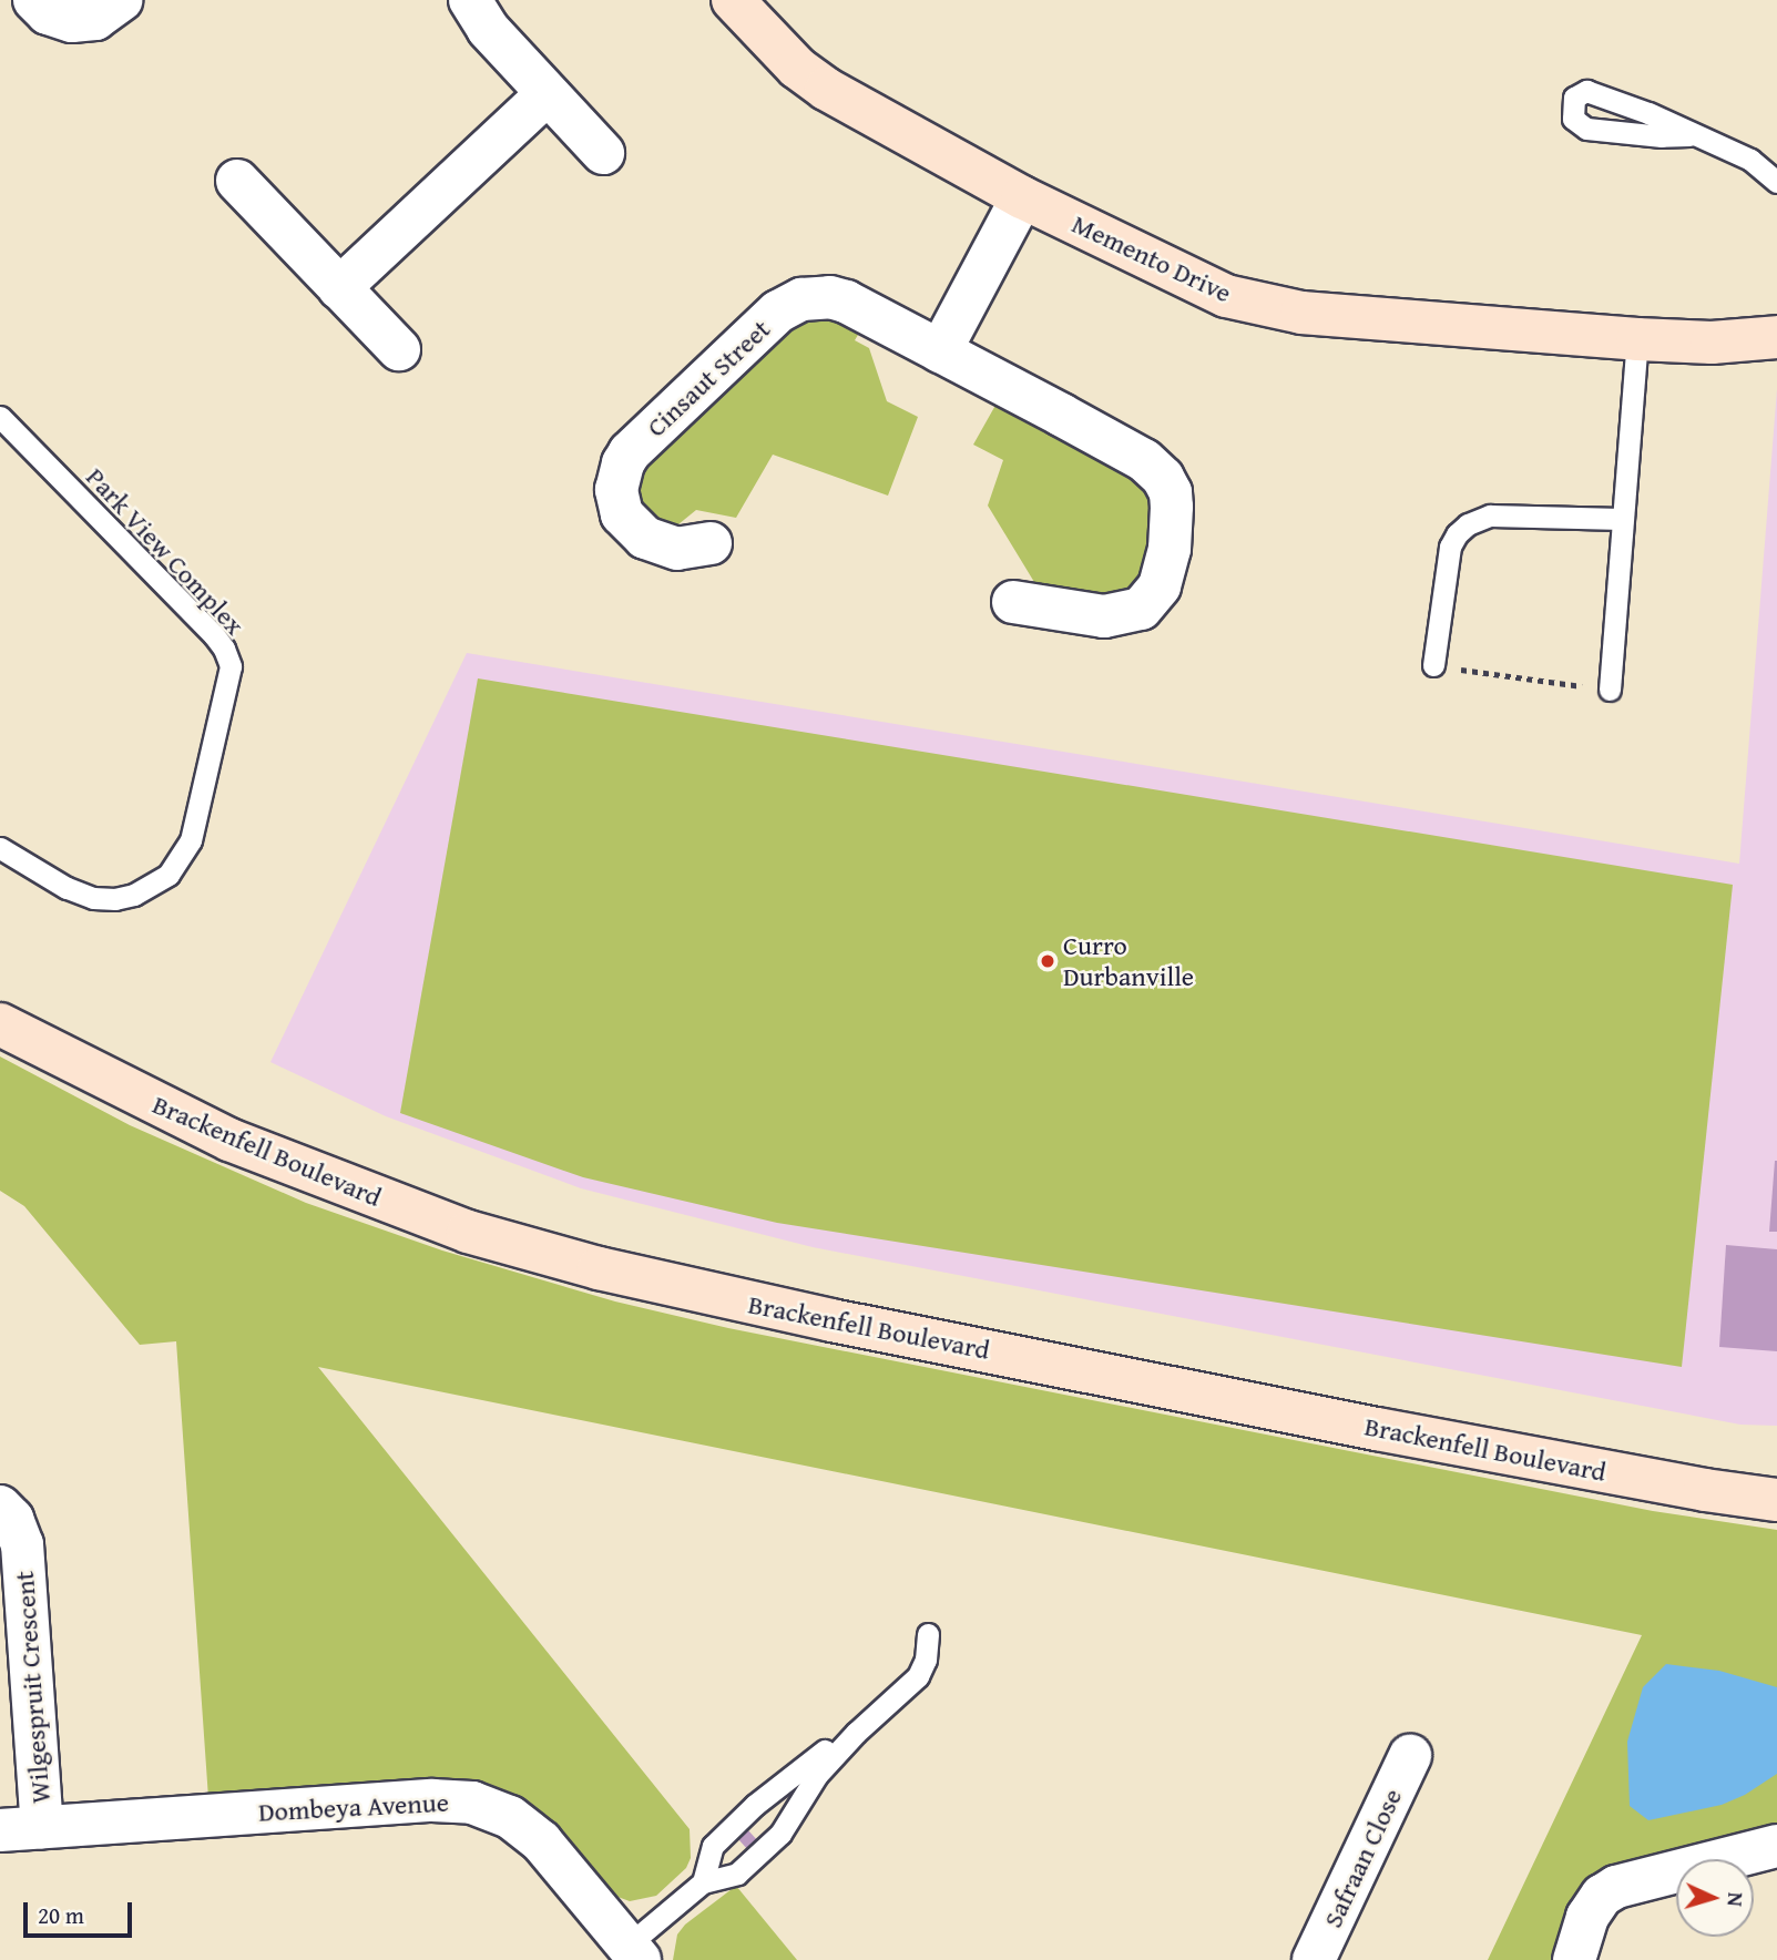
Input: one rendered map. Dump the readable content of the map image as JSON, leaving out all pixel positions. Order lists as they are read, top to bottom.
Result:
{
  "streets": {
    "street": [
      "Memento Drive",
      "Cinsaut Street",
      "Brackenfell Boulevard",
      "Wilgespruit Crescent",
      "Dombeya Avenue",
      "Safraan Close"
    ],
    "lane": ["Park View Complex"]
  },
  "crossings": [
    ["Wilgespruit Crescent", "Dombeya Avenue"]
  ],
  "places": ["Curro Durbanville"],
  "scale_bar": "20 m",
  "north": "right"
}
